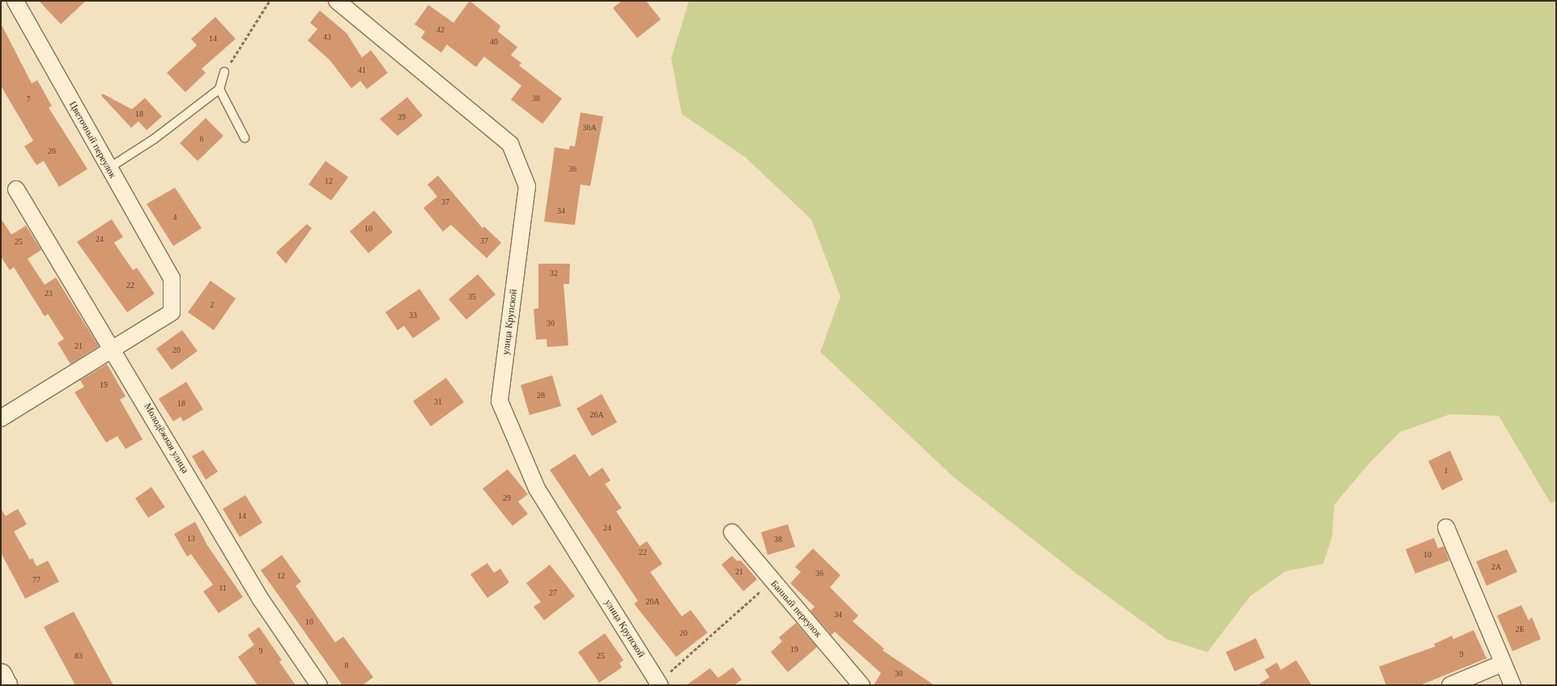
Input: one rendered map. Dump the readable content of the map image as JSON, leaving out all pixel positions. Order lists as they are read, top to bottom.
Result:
{
  "streets": {
    "street": [
      "Цветочный переулок",
      "улица Крупской",
      "Молодёжная улица",
      "Банный переулок"
    ]
  },
  "crossings": [
    ["Цветочный переулок", "Молодёжная улица"]
  ],
  "house_numbers": [
    "42",
    "43",
    "14",
    "40",
    "41",
    "38",
    "7",
    "18",
    "39",
    "36А",
    "6",
    "26",
    "36",
    "12",
    "37",
    "34",
    "4",
    "10",
    "24",
    "37",
    "25",
    "32",
    "22",
    "23",
    "35",
    "2",
    "33",
    "30",
    "21",
    "20",
    "19",
    "28",
    "31",
    "18",
    "26А",
    "1",
    "29",
    "14",
    "24",
    "13",
    "38",
    "22",
    "10",
    "2А",
    "21",
    "36",
    "12",
    "77",
    "11",
    "27",
    "20А",
    "34",
    "10",
    "2Б",
    "20",
    "19",
    "9",
    "9",
    "83",
    "25",
    "8",
    "30"
  ]
}
